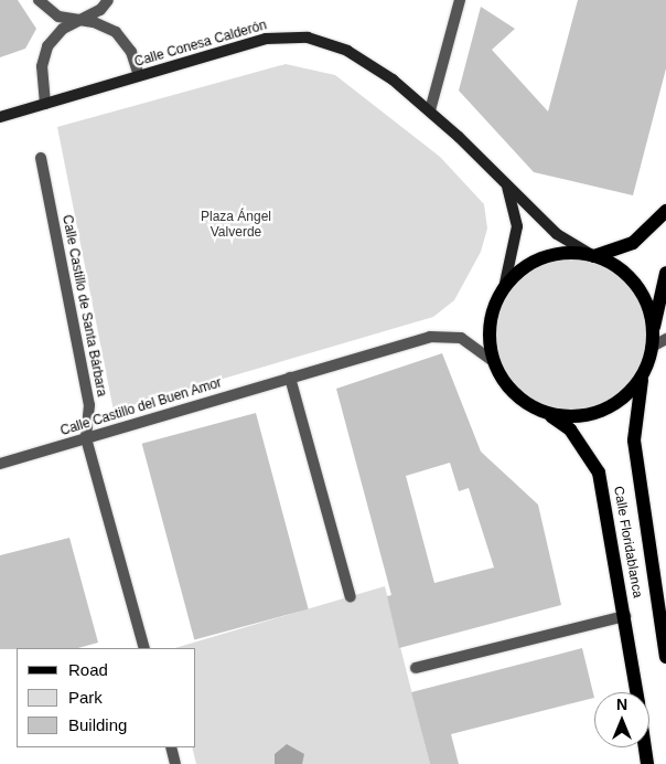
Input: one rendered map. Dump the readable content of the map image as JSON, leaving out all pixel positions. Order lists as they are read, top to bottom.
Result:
{
  "streets": {
    "main road": ["Calle Conesa Calderón", "Calle Floridablanca"],
    "street": ["Calle Castillo de Santa Bárbara", "Calle Castillo del Buen Amor"]
  },
  "crossings": [
    ["Calle Conesa Calderón", "Calle Castillo del Buen Amor"],
    ["Calle Conesa Calderón", "Calle Floridablanca"],
    ["Calle Castillo de Santa Bárbara", "Calle Castillo del Buen Amor"],
    ["Calle Castillo del Buen Amor", "Calle Floridablanca"]
  ],
  "parks": ["Plaza Ángel Valverde"],
  "legend": ["Road", "Park", "Building"],
  "north": "top"
}
